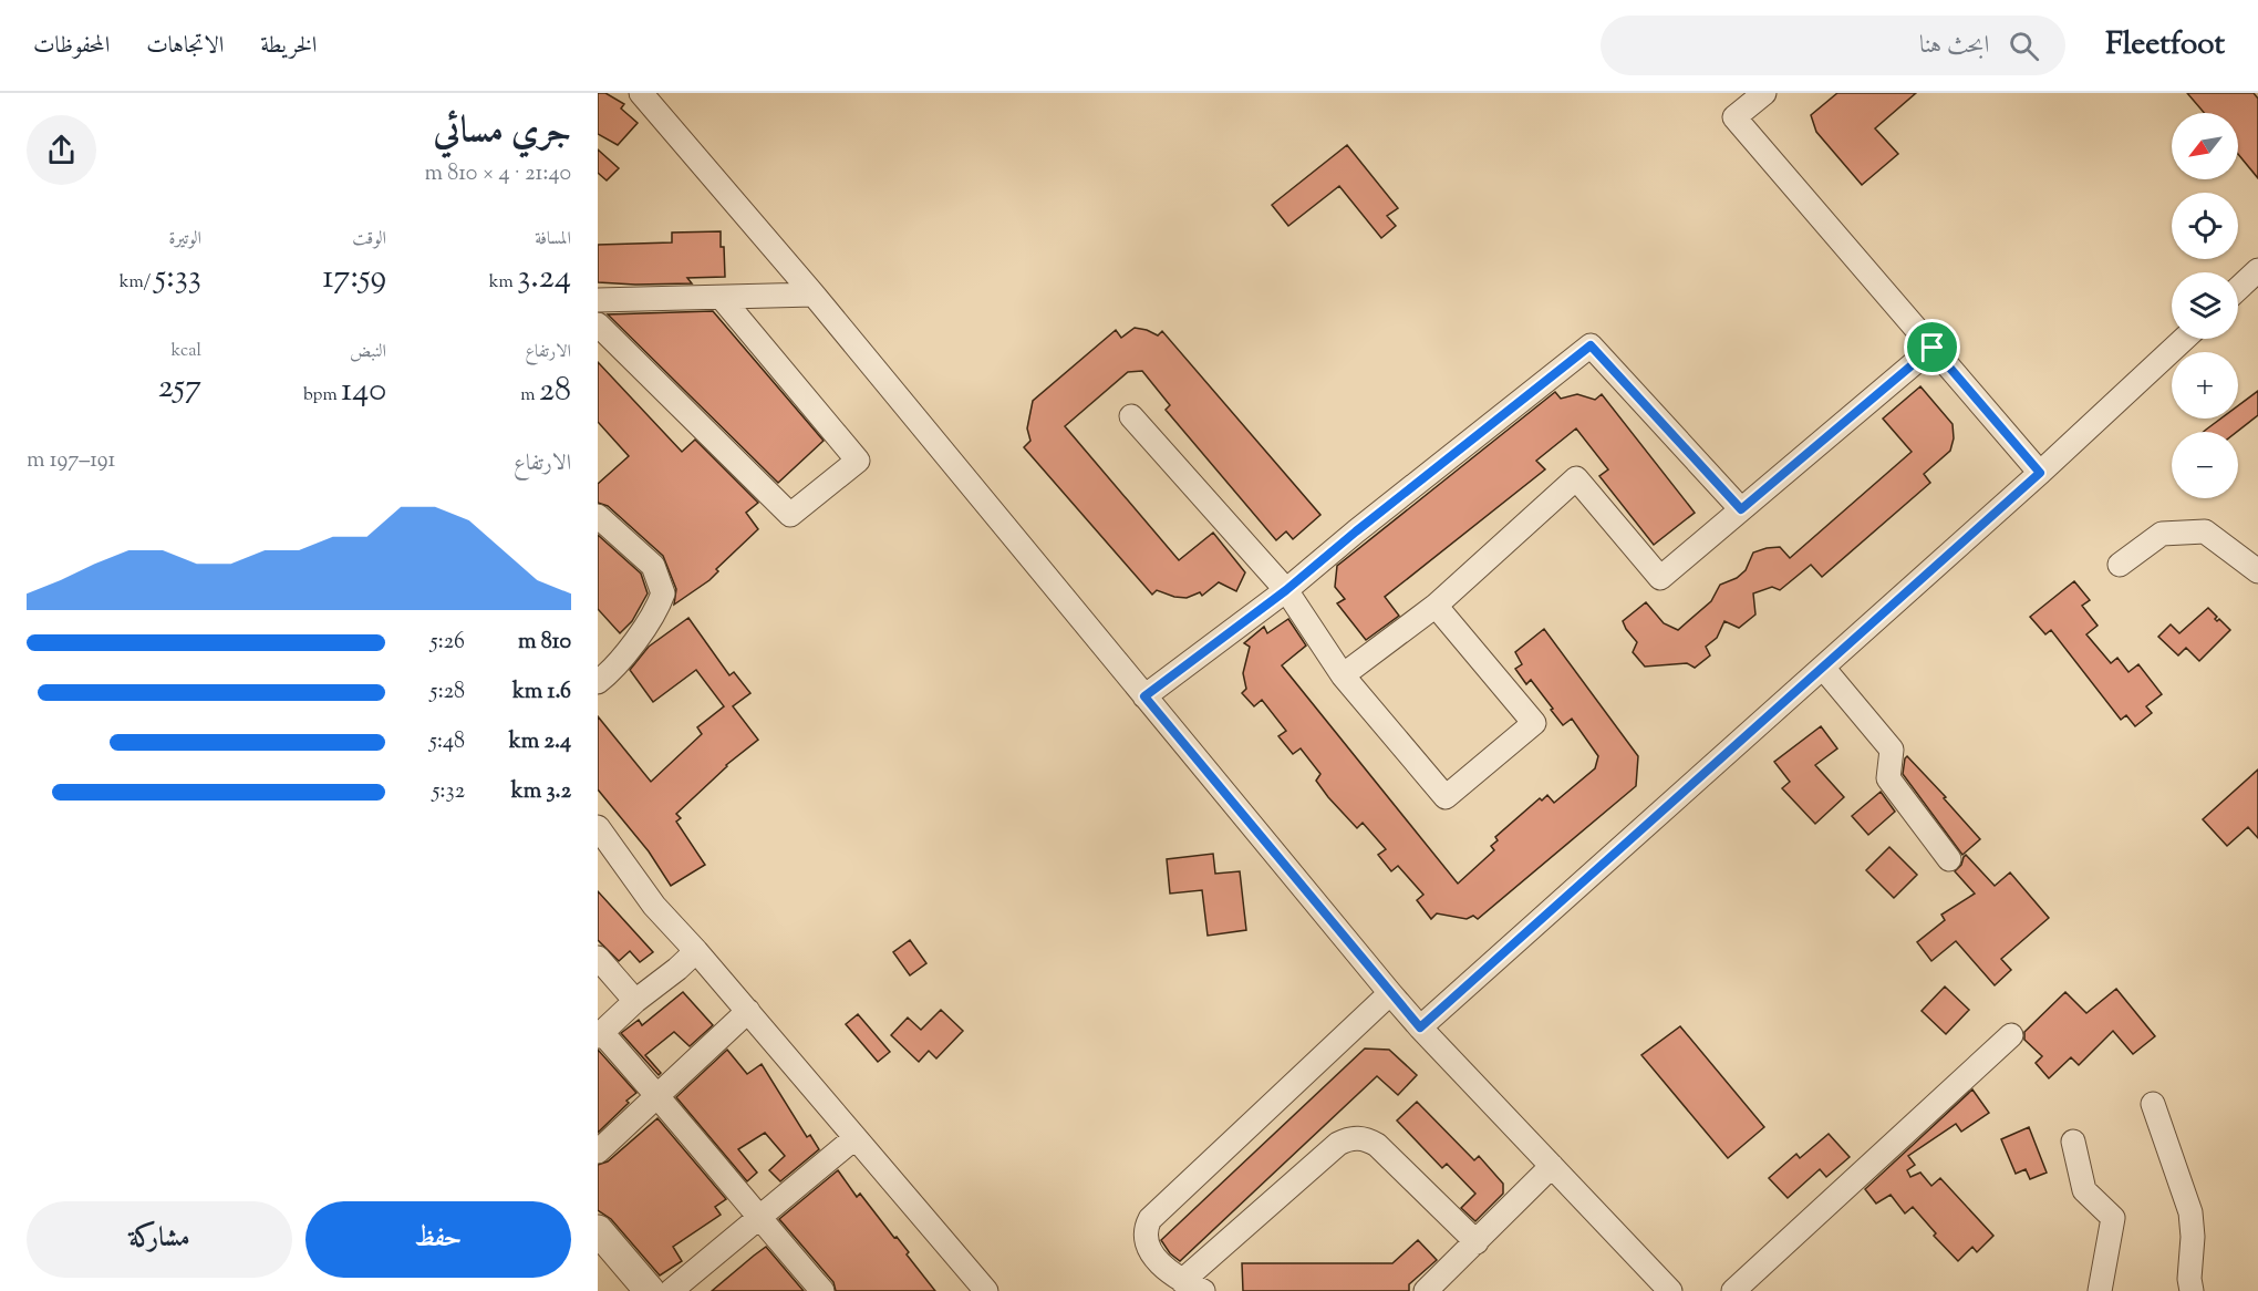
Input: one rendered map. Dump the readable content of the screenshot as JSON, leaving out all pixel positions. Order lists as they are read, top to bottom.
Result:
{
  "north": "bottom left",
  "page": {
    "header": "Fleetfoot",
    "search": "ابحث هنا",
    "nav": ["الخريطة", "الاتجاهات", "المحفوظات"],
    "heading": ["جري مسائي", "21:40 · 4 × 810 m"],
    "map_buttons": ["+", "−"],
    "stats": [
      ["المسافة", "3.24 km"],
      ["الوقت", "17:59"],
      ["الوتيرة", "5:33 /km"],
      ["الارتفاع", "28 m"],
      ["النبض", "140 bpm"],
      ["kcal", "257"]
    ],
    "chart": ["الارتفاع", "191–197 m"],
    "list": [
      {
        "name": "810 m",
        "note": "5:26"
      },
      {
        "name": "1.6 km",
        "note": "5:28"
      },
      {
        "name": "2.4 km",
        "note": "5:48"
      },
      {
        "name": "3.2 km",
        "note": "5:32"
      }
    ],
    "buttons": ["حفظ", "مشاركة"]
  }
}
